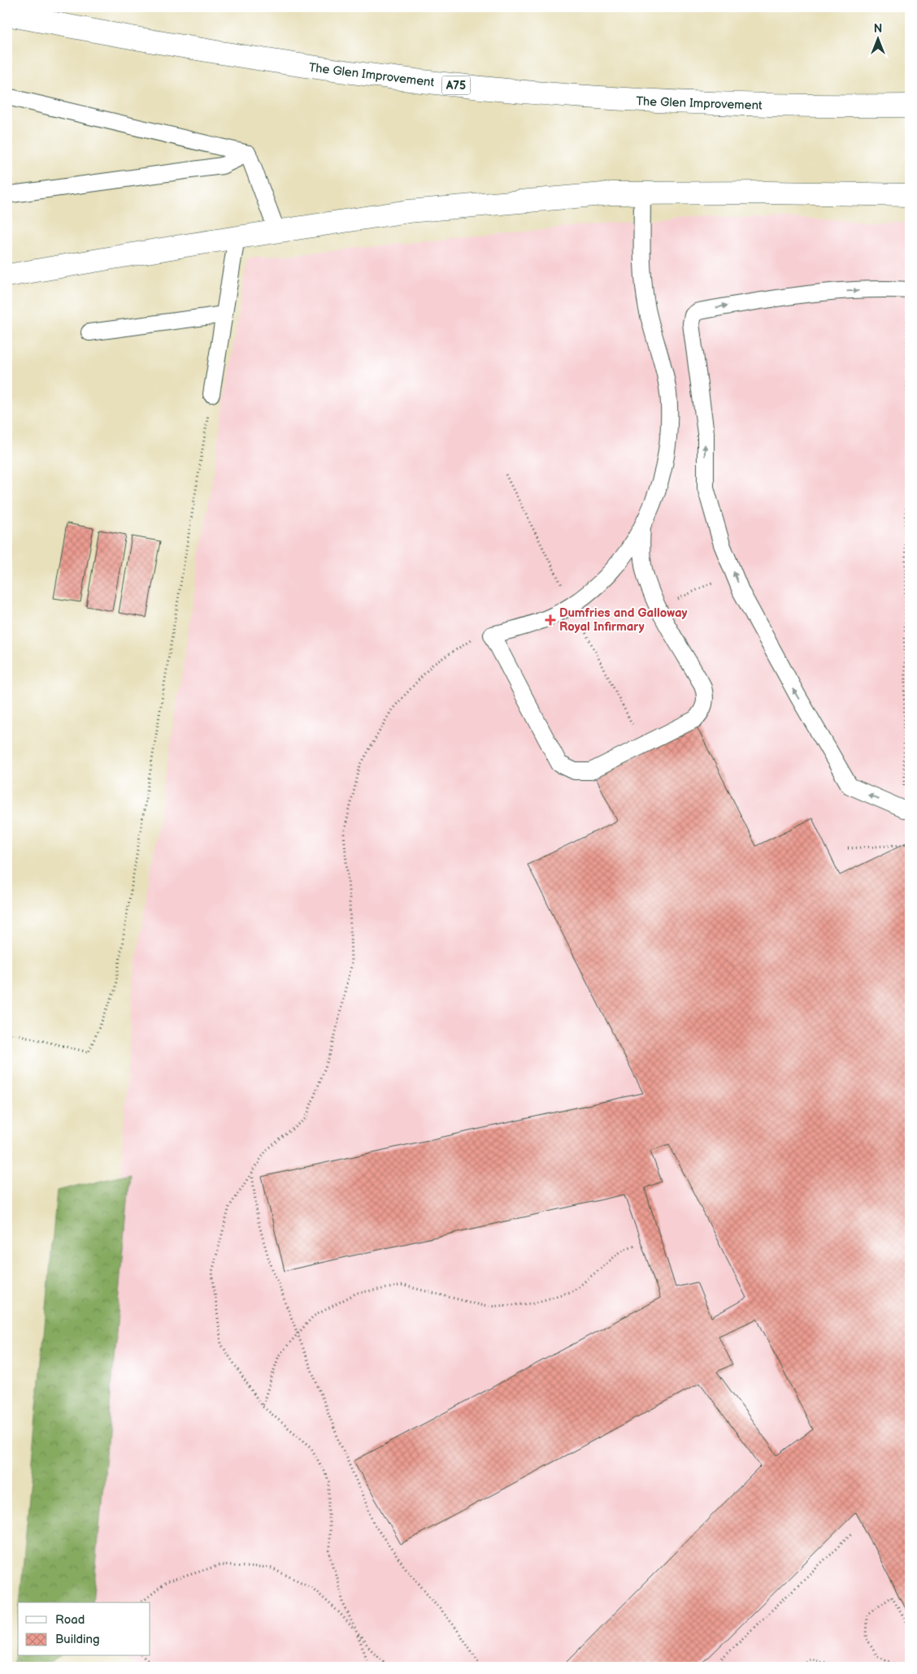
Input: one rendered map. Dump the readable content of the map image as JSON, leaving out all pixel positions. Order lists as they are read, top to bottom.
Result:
{
  "streets": {
    "main road": ["The Glen Improvement", "A75"]
  },
  "places": {
    "health": ["Dumfries and Galloway Royal Infirmary"]
  },
  "legend": ["Road", "Building"],
  "north": "top"
}
